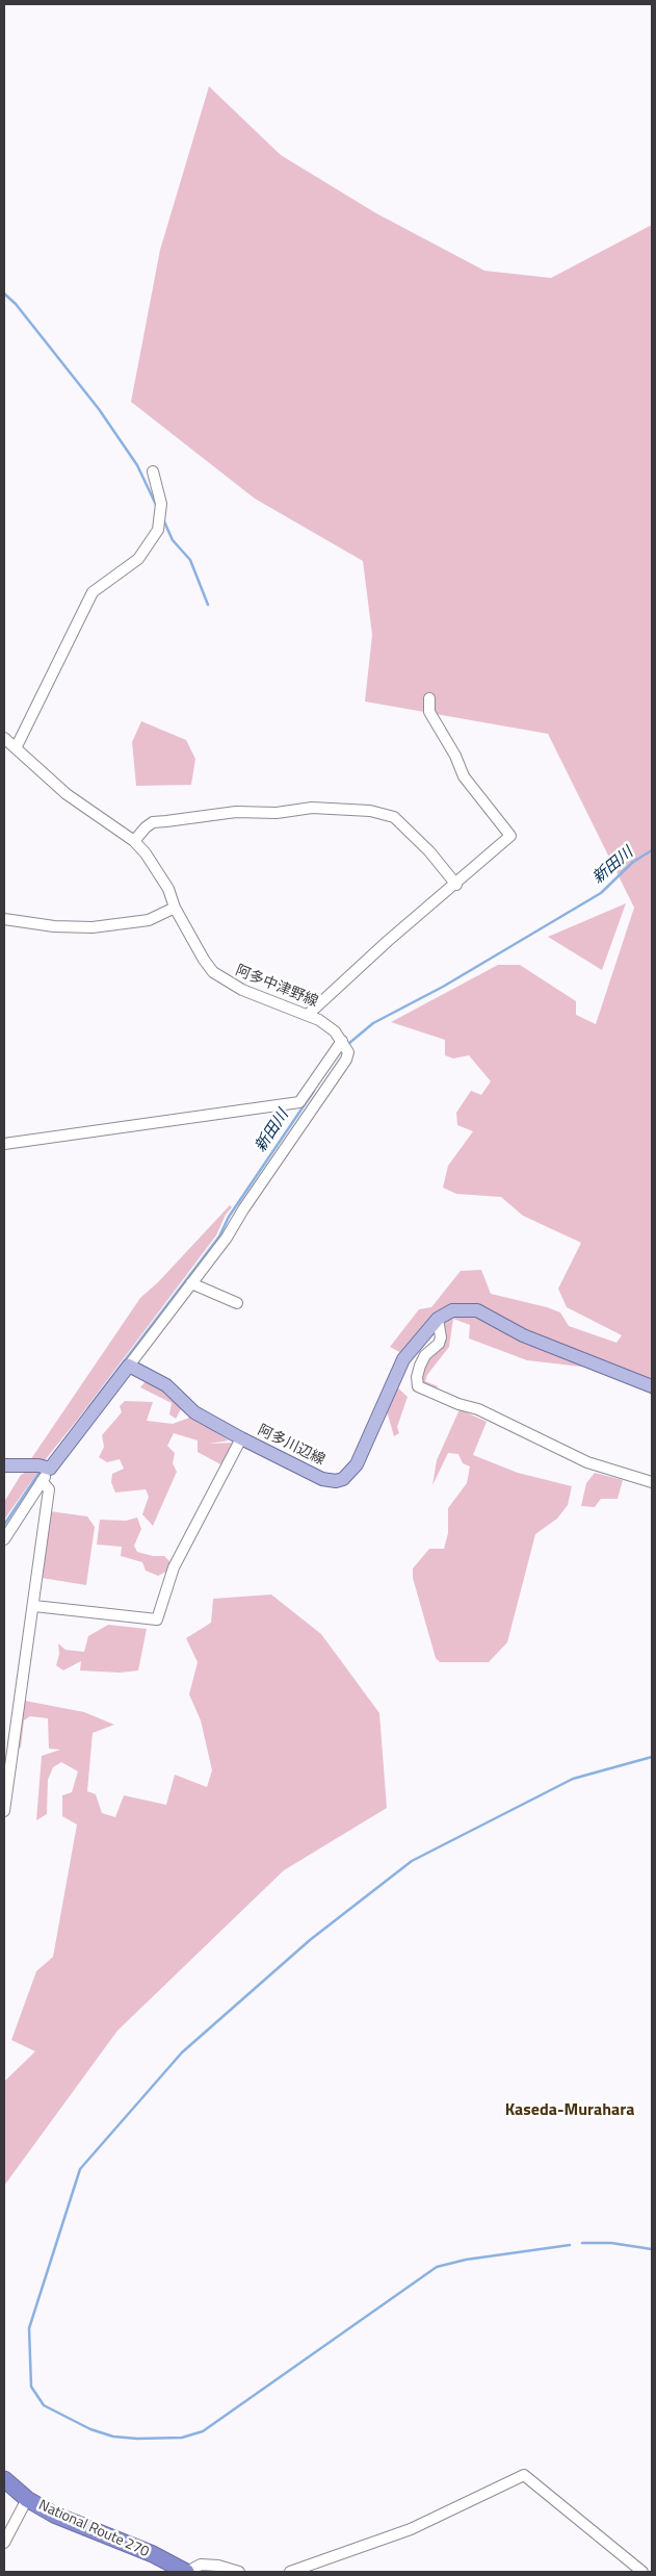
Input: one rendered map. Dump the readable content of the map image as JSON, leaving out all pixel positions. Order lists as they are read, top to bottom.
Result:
{
  "streets": {
    "highway": ["National Route 270"],
    "main road": ["阿多川辺線"],
    "street": ["阿多中津野線"]
  },
  "districts": ["Kaseda-Murahara"],
  "water": ["新田川"]
}
